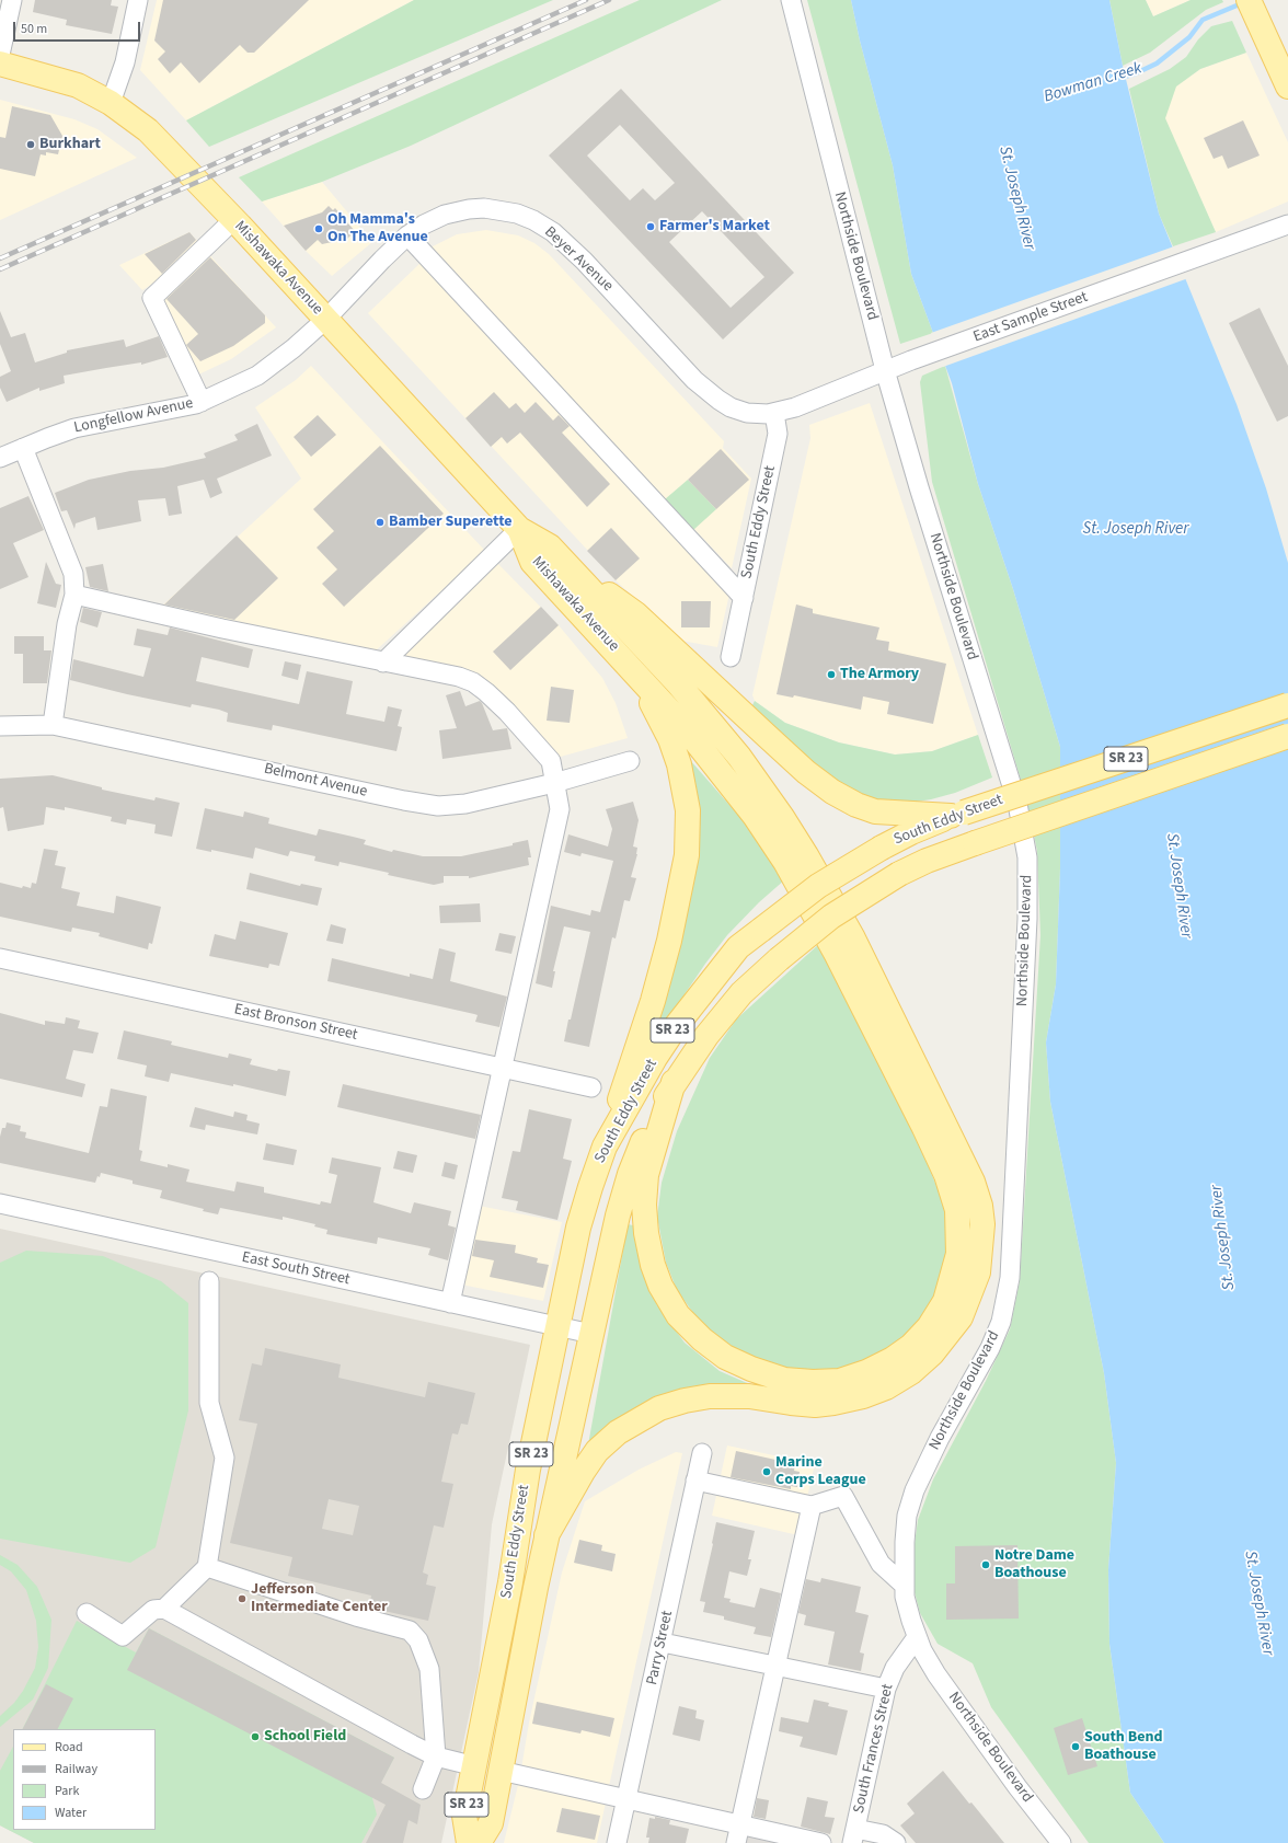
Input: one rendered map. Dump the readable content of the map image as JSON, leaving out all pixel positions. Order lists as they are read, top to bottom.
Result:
{
  "streets": {
    "main road": ["Mishawaka Avenue", "South Eddy Street", "SR 23"],
    "street": [
      "Northside Boulevard",
      "Beyer Avenue",
      "East Sample Street",
      "Longfellow Avenue",
      "Belmont Avenue",
      "East Bronson Street",
      "East South Street",
      "Parry Street",
      "South Frances Street"
    ]
  },
  "crossings": [
    ["Northside Boulevard", "East Sample Street"],
    ["Northside Boulevard", "South Frances Street"],
    ["Beyer Avenue", "Mishawaka Avenue"],
    ["Beyer Avenue", "East Sample Street"],
    ["Beyer Avenue", "Longfellow Avenue"],
    ["Beyer Avenue", "South Eddy Street"],
    ["Mishawaka Avenue", "Longfellow Avenue"],
    ["Mishawaka Avenue", "South Eddy Street"],
    ["East Sample Street", "South Eddy Street"],
    ["South Eddy Street", "East South Street"]
  ],
  "water": ["Bowman Creek", "St. Joseph River"],
  "places": [
    "Burkhart",
    "Farmer's Market",
    "Oh Mamma's On The Avenue",
    "Bamber Superette",
    "The Armory",
    "Marine Corps League",
    "Notre Dame Boathouse",
    "Jefferson Intermediate Center",
    "School Field",
    "South Bend Boathouse"
  ],
  "legend": [
    "Road",
    "Railway",
    "Park",
    "Water"
  ],
  "scale_bar": "50 m"
}
